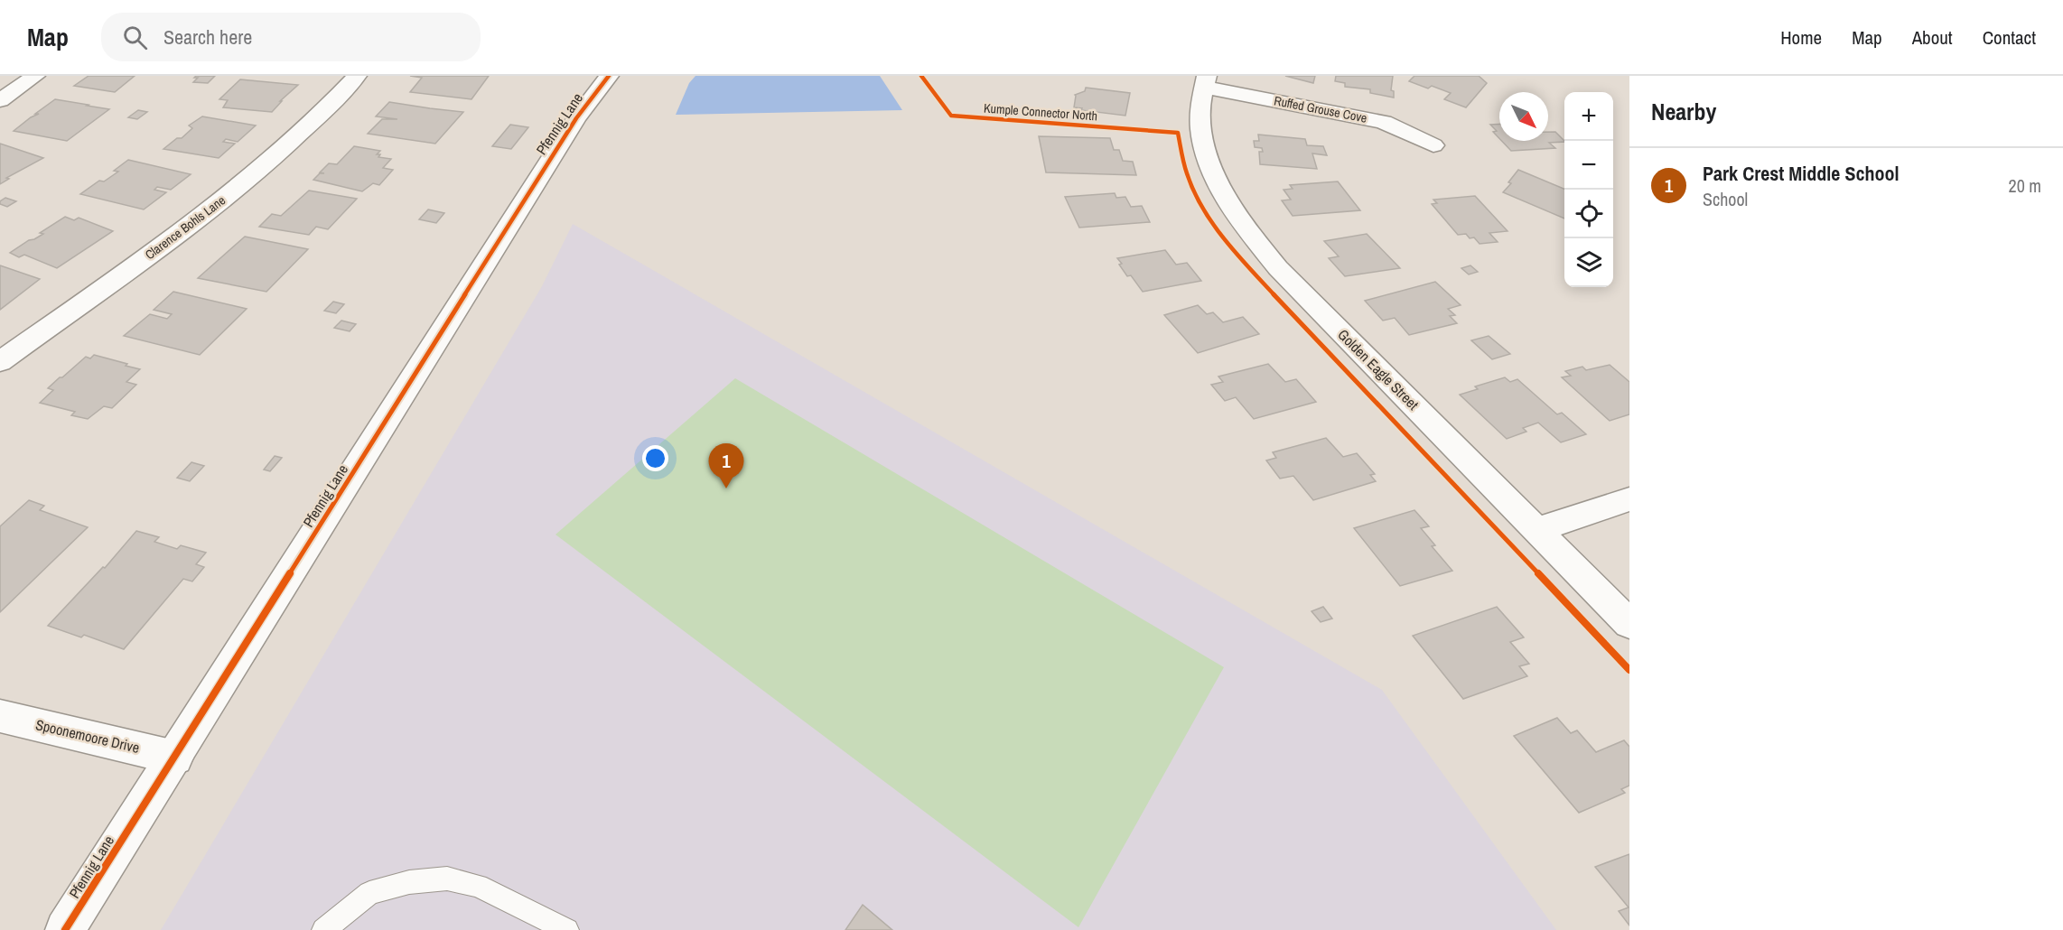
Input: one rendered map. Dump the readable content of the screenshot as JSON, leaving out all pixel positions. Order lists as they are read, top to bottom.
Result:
{
  "streets": {
    "street": [
      "Ruffed Grouse Cove",
      "Pfennig Lane",
      "Clarence Bohls Lane",
      "Golden Eagle Street",
      "Spoonemoore Drive"
    ],
    "cycle path": ["Kumple Connector North"]
  },
  "crossings": [
    ["Ruffed Grouse Cove", "Golden Eagle Street"],
    ["Pfennig Lane", "Spoonemoore Drive"]
  ],
  "north": "bottom right",
  "page": {
    "header": "Map",
    "search": "Search here",
    "nav": [
      "Home",
      "Map",
      "About",
      "Contact"
    ],
    "heading": "Nearby",
    "map_buttons": ["+", "−"],
    "list": [
      {
        "mark": "1",
        "name": "Park Crest Middle School",
        "note": "School",
        "value": "20 m"
      }
    ],
    "pins": "1"
  }
}
